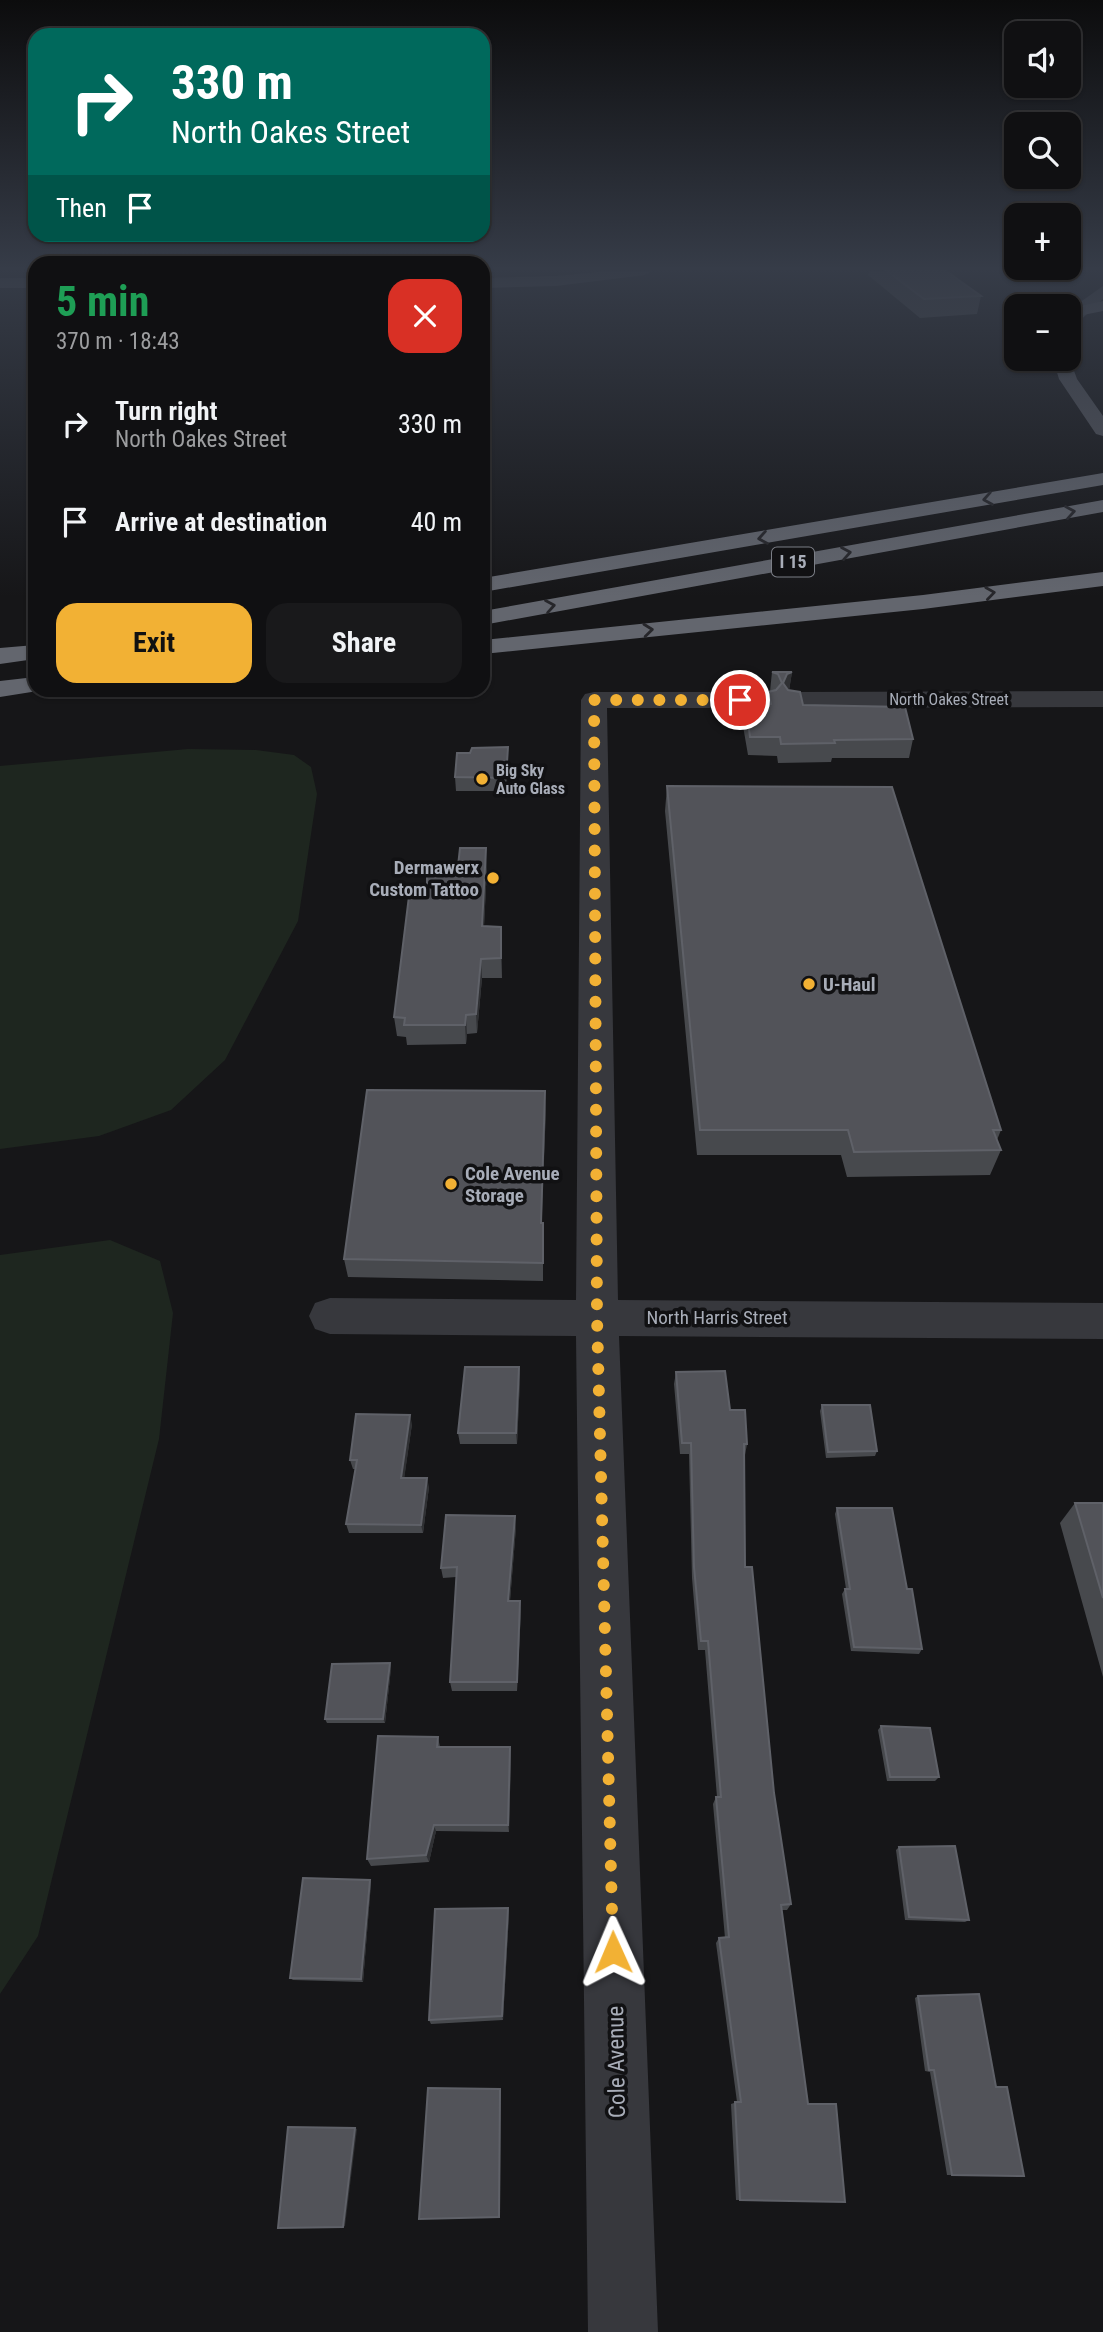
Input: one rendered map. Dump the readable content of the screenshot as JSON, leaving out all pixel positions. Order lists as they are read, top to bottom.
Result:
{
  "streets": {
    "highway": ["I 15"],
    "street": ["North Oakes Street", "North Harris Street", "Cole Avenue"]
  },
  "crossings": [
    ["North Harris Street", "Cole Avenue"]
  ],
  "places": [
    "Big Sky Auto Glass",
    "Dermawerx Custom Tattoo",
    "U-Haul",
    "Cole Avenue Storage"
  ],
  "page": {
    "map_buttons": ["+", "−"],
    "turn": ["330 m", "North Oakes Street"],
    "then": "Then",
    "heading": ["5 min", "370 m · 18:43"],
    "list": [
      {
        "name": "Turn right",
        "note": "North Oakes Street",
        "value": "330 m"
      },
      {
        "name": "Arrive at destination",
        "value": "40 m"
      }
    ],
    "buttons": ["Exit", "Share"]
  }
}
